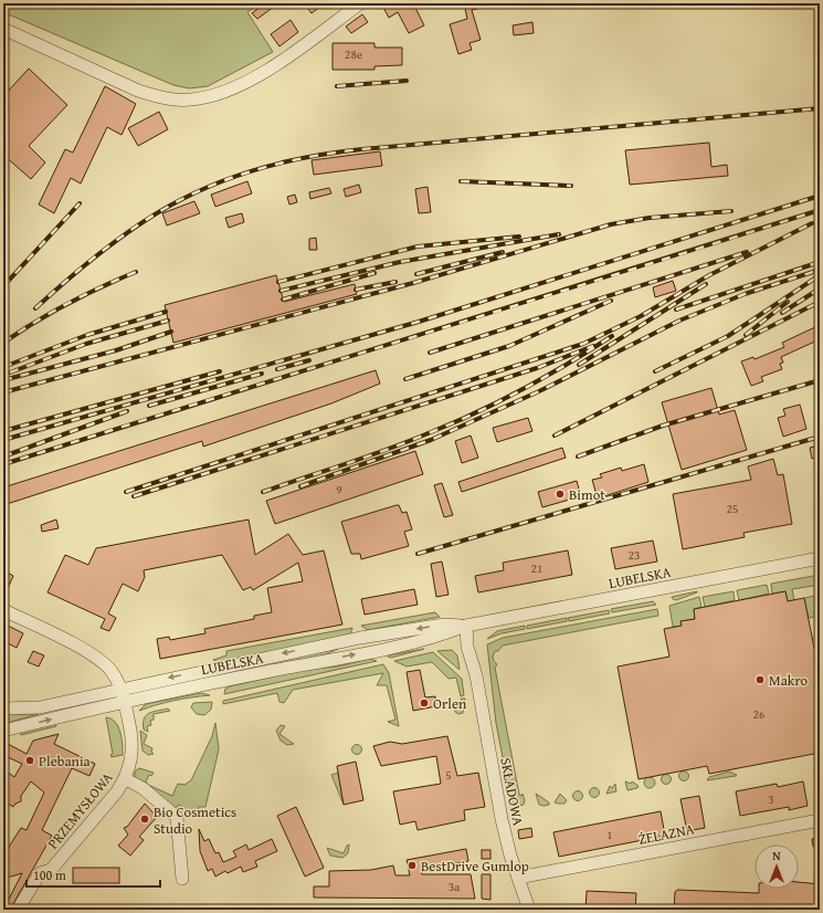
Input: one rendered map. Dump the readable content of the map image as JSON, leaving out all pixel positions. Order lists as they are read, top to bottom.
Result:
{
  "streets": {
    "street": [
      "LUBELSKA",
      "SKŁADOWA",
      "PRZEMYSŁOWA",
      "ŻELAZNA"
    ]
  },
  "crossings": [
    ["LUBELSKA", "SKŁADOWA"],
    ["LUBELSKA", "PRZEMYSŁOWA"],
    ["SKŁADOWA", "ŻELAZNA"]
  ],
  "places": [
    "Bimot",
    "Makro",
    "Orlen",
    "Plebania",
    "Bio Cosmetics Studio",
    "BestDrive Gumlop"
  ],
  "house_numbers": [
    "28e",
    "9",
    "25",
    "23",
    "21",
    "26",
    "5",
    "3",
    "1",
    "3a"
  ],
  "scale_bar": "100 m",
  "north": "top"
}
